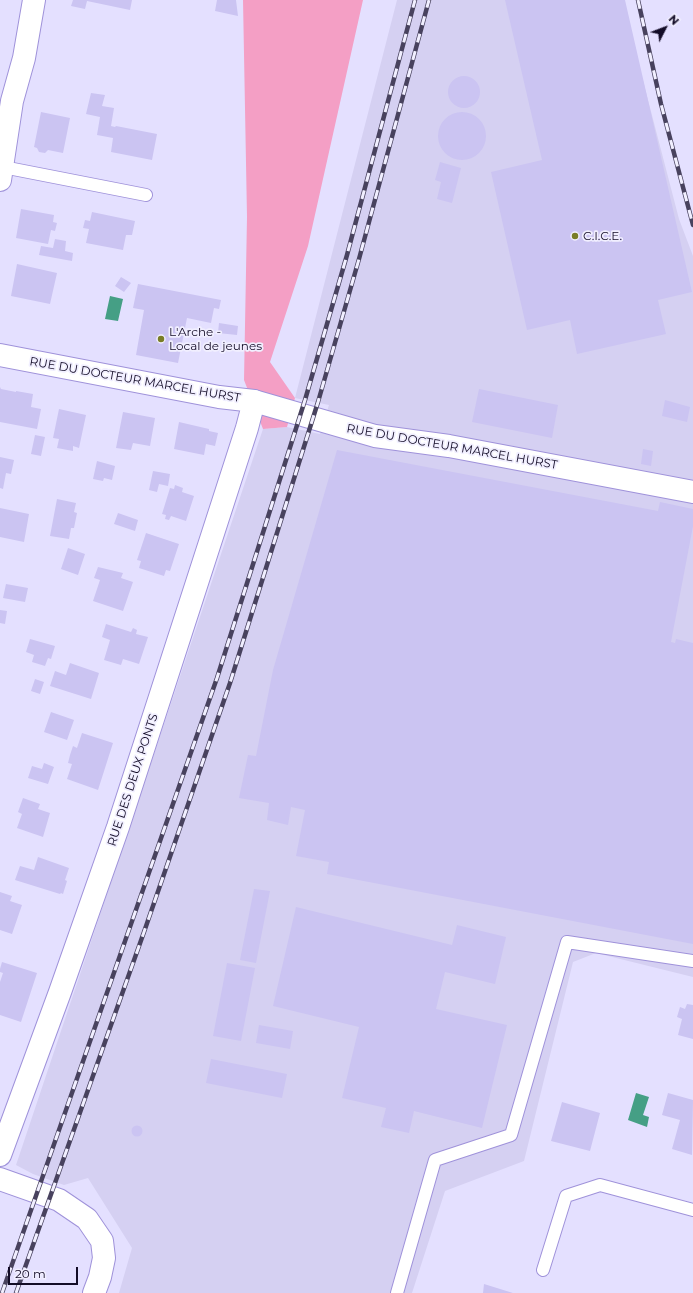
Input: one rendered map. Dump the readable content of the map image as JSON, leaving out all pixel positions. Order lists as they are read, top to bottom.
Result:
{
  "streets": {
    "street": ["RUE DU DOCTEUR MARCEL HURST", "RUE DES DEUX PONTS"]
  },
  "crossings": [
    ["RUE DU DOCTEUR MARCEL HURST", "RUE DES DEUX PONTS"]
  ],
  "places": ["C.I.C.E.", "L'Arche - Local de jeunes"],
  "scale_bar": "20 m",
  "north": "top right"
}
